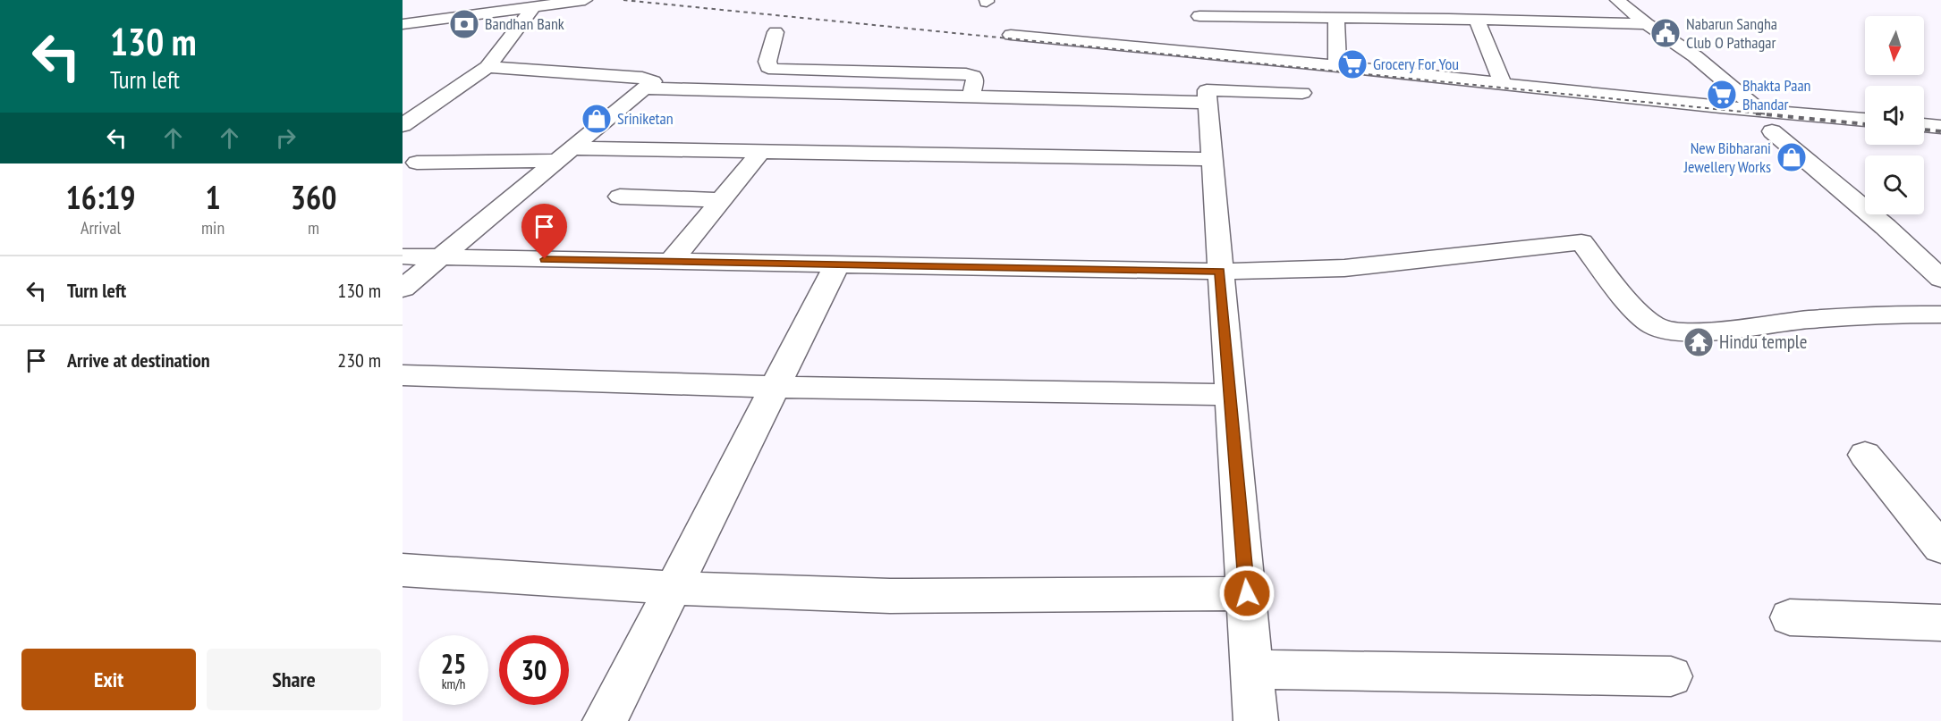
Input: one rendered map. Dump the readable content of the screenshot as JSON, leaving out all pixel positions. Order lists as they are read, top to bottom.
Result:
{
  "places": {
    "bank": ["Bandhan Bank"],
    "public building": ["Nabarun Sangha Club O Pathagar"],
    "supermarket": ["Grocery For You", "Bhakta Paan Bhandar"],
    "shop": ["Sriniketan", "New Bibharani Jewellery Works"],
    "temple": ["Hindu temple"]
  },
  "north": "bottom",
  "page": {
    "turn": ["130 m", "Turn left"],
    "eta": [
      "16:19",
      "Arrival",
      "1",
      "min",
      "360",
      "m"
    ],
    "list": [
      {
        "name": "Turn left",
        "value": "130 m"
      },
      {
        "name": "Arrive at destination",
        "value": "230 m"
      }
    ],
    "speed": "25 km/h",
    "limit": "30",
    "buttons": ["Exit", "Share"]
  }
}
